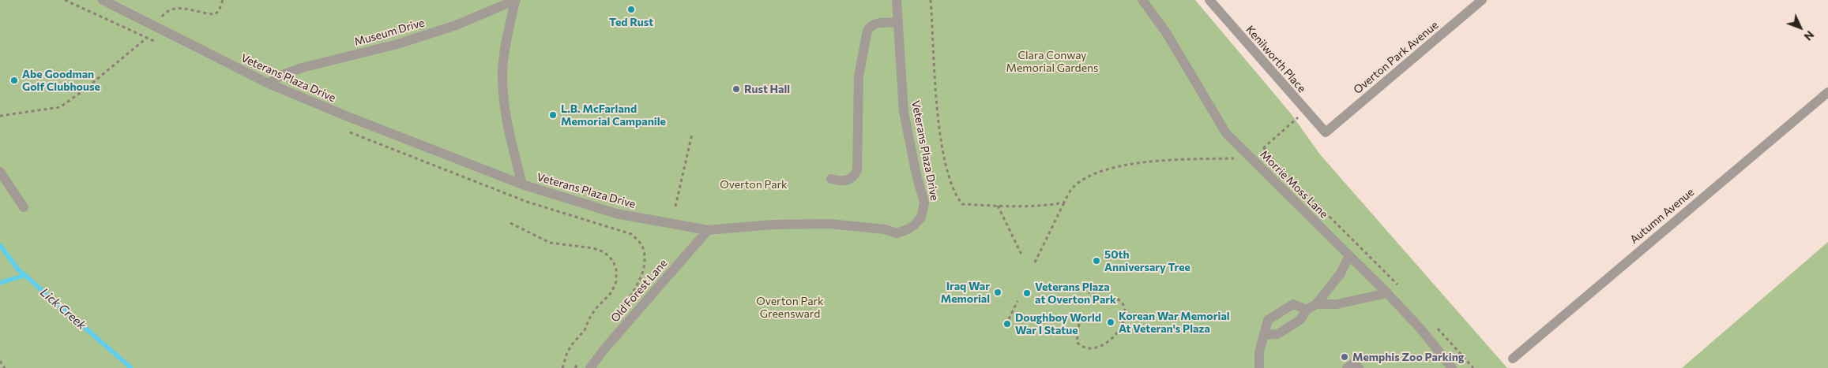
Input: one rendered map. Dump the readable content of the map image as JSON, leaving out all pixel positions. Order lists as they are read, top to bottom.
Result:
{
  "streets": {
    "street": [
      "Museum Drive",
      "Overton Park Avenue",
      "Kenilworth Place",
      "Veterans Plaza Drive",
      "Morrie Moss Lane",
      "Autumn Avenue",
      "Old Forest Lane"
    ]
  },
  "crossings": [
    ["Museum Drive", "Veterans Plaza Drive"],
    ["Overton Park Avenue", "Kenilworth Place"],
    ["Veterans Plaza Drive", "Old Forest Lane"]
  ],
  "water": ["Lick Creek"],
  "parks": ["Clara Conway Memorial Gardens", "Overton Park", "Overton Park Greensward"],
  "places": [
    "Ted Rust",
    "Abe Goodman Golf Clubhouse",
    "Rust Hall",
    "L.B. McFarland Memorial Campanile",
    "50th Anniversary Tree",
    "Iraq War Memorial",
    "Veterans Plaza at Overton Park",
    "Korean War Memorial At Veteran's Plaza",
    "Doughboy World War I Statue",
    "Memphis Zoo Parking"
  ],
  "north": "bottom right"
}
